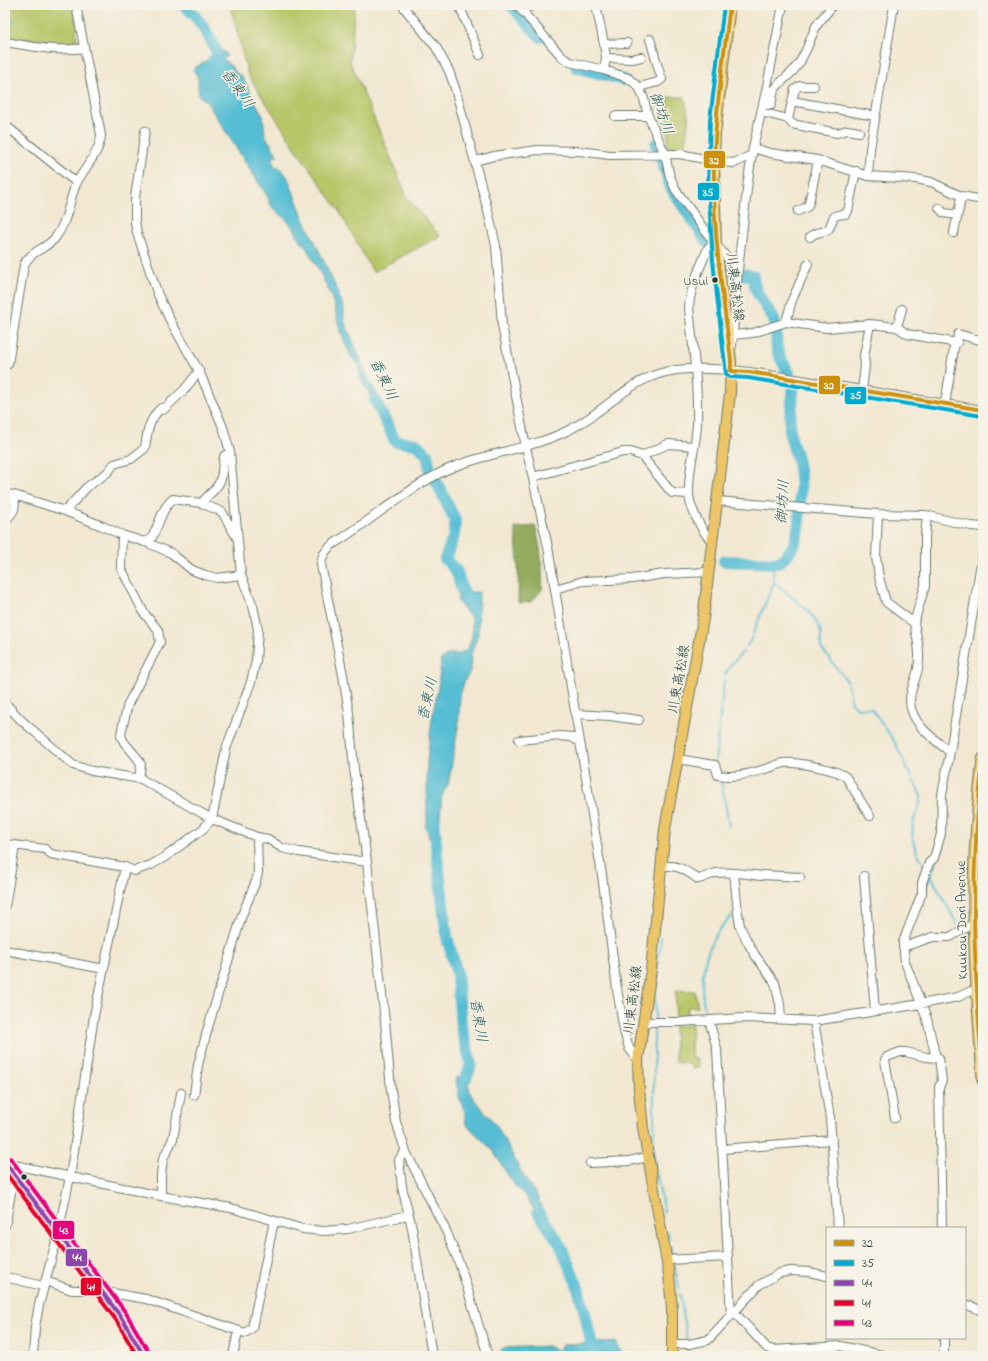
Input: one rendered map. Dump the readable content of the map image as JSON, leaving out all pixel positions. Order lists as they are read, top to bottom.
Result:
{
  "streets": {
    "highway": ["Kuukou-Dori Avenue"],
    "main road": ["川東高松線"]
  },
  "water": ["香東川", "御坊川"],
  "places": ["Usui"],
  "lines": [
    "transit line 32",
    "transit line 35",
    "transit line 43",
    "transit line 44",
    "transit line 41"
  ],
  "legend": [
    "32",
    "35",
    "44",
    "41",
    "43"
  ]
}
